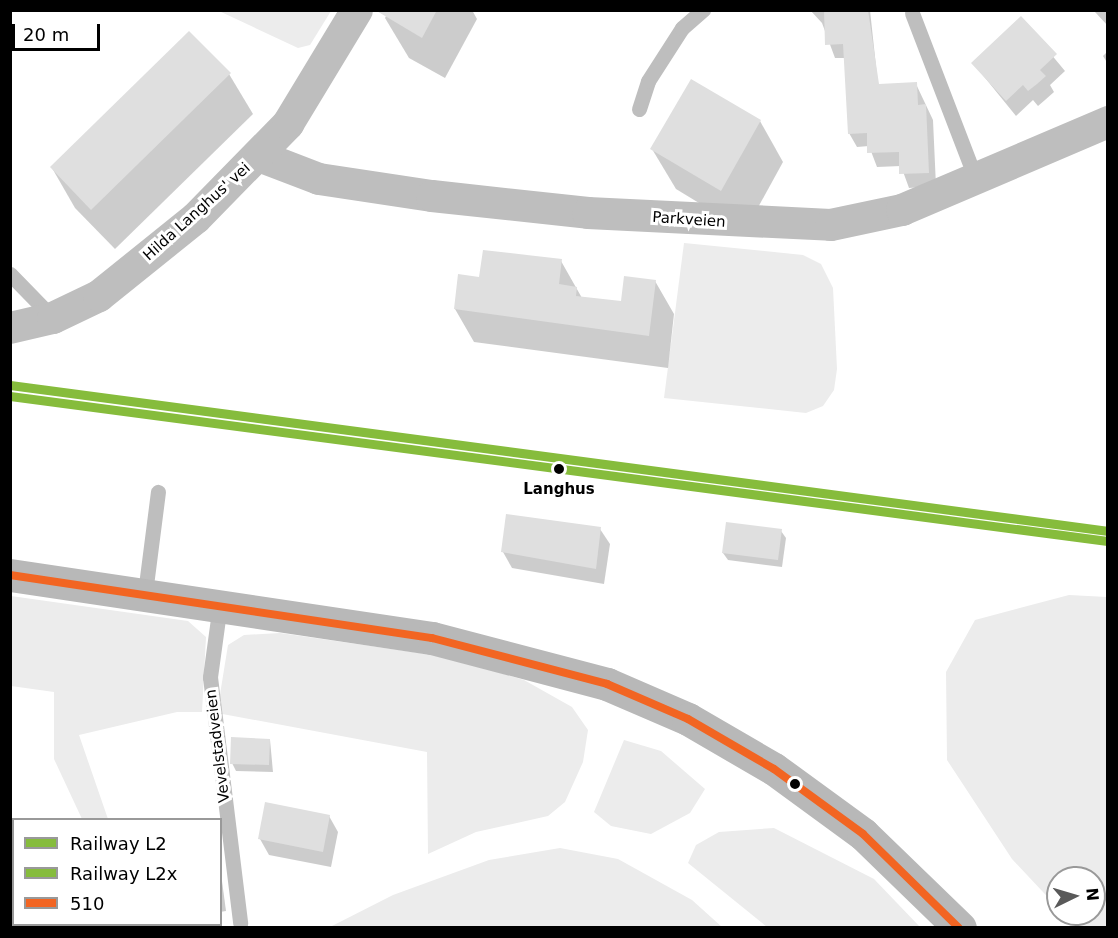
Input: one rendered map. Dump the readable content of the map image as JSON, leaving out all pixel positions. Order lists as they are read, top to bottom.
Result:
{
  "streets": {
    "street": ["Hilda Langhus' vei", "Parkveien"],
    "lane": ["Vevelstadveien"]
  },
  "crossings": [
    ["Hilda Langhus' vei", "Parkveien"]
  ],
  "places": ["Langhus"],
  "lines": ["rail line L2", "rail line L2x", "transit line 510"],
  "legend": ["Railway L2", "Railway L2x", "510"],
  "scale_bar": "20 m",
  "north": "right"
}
